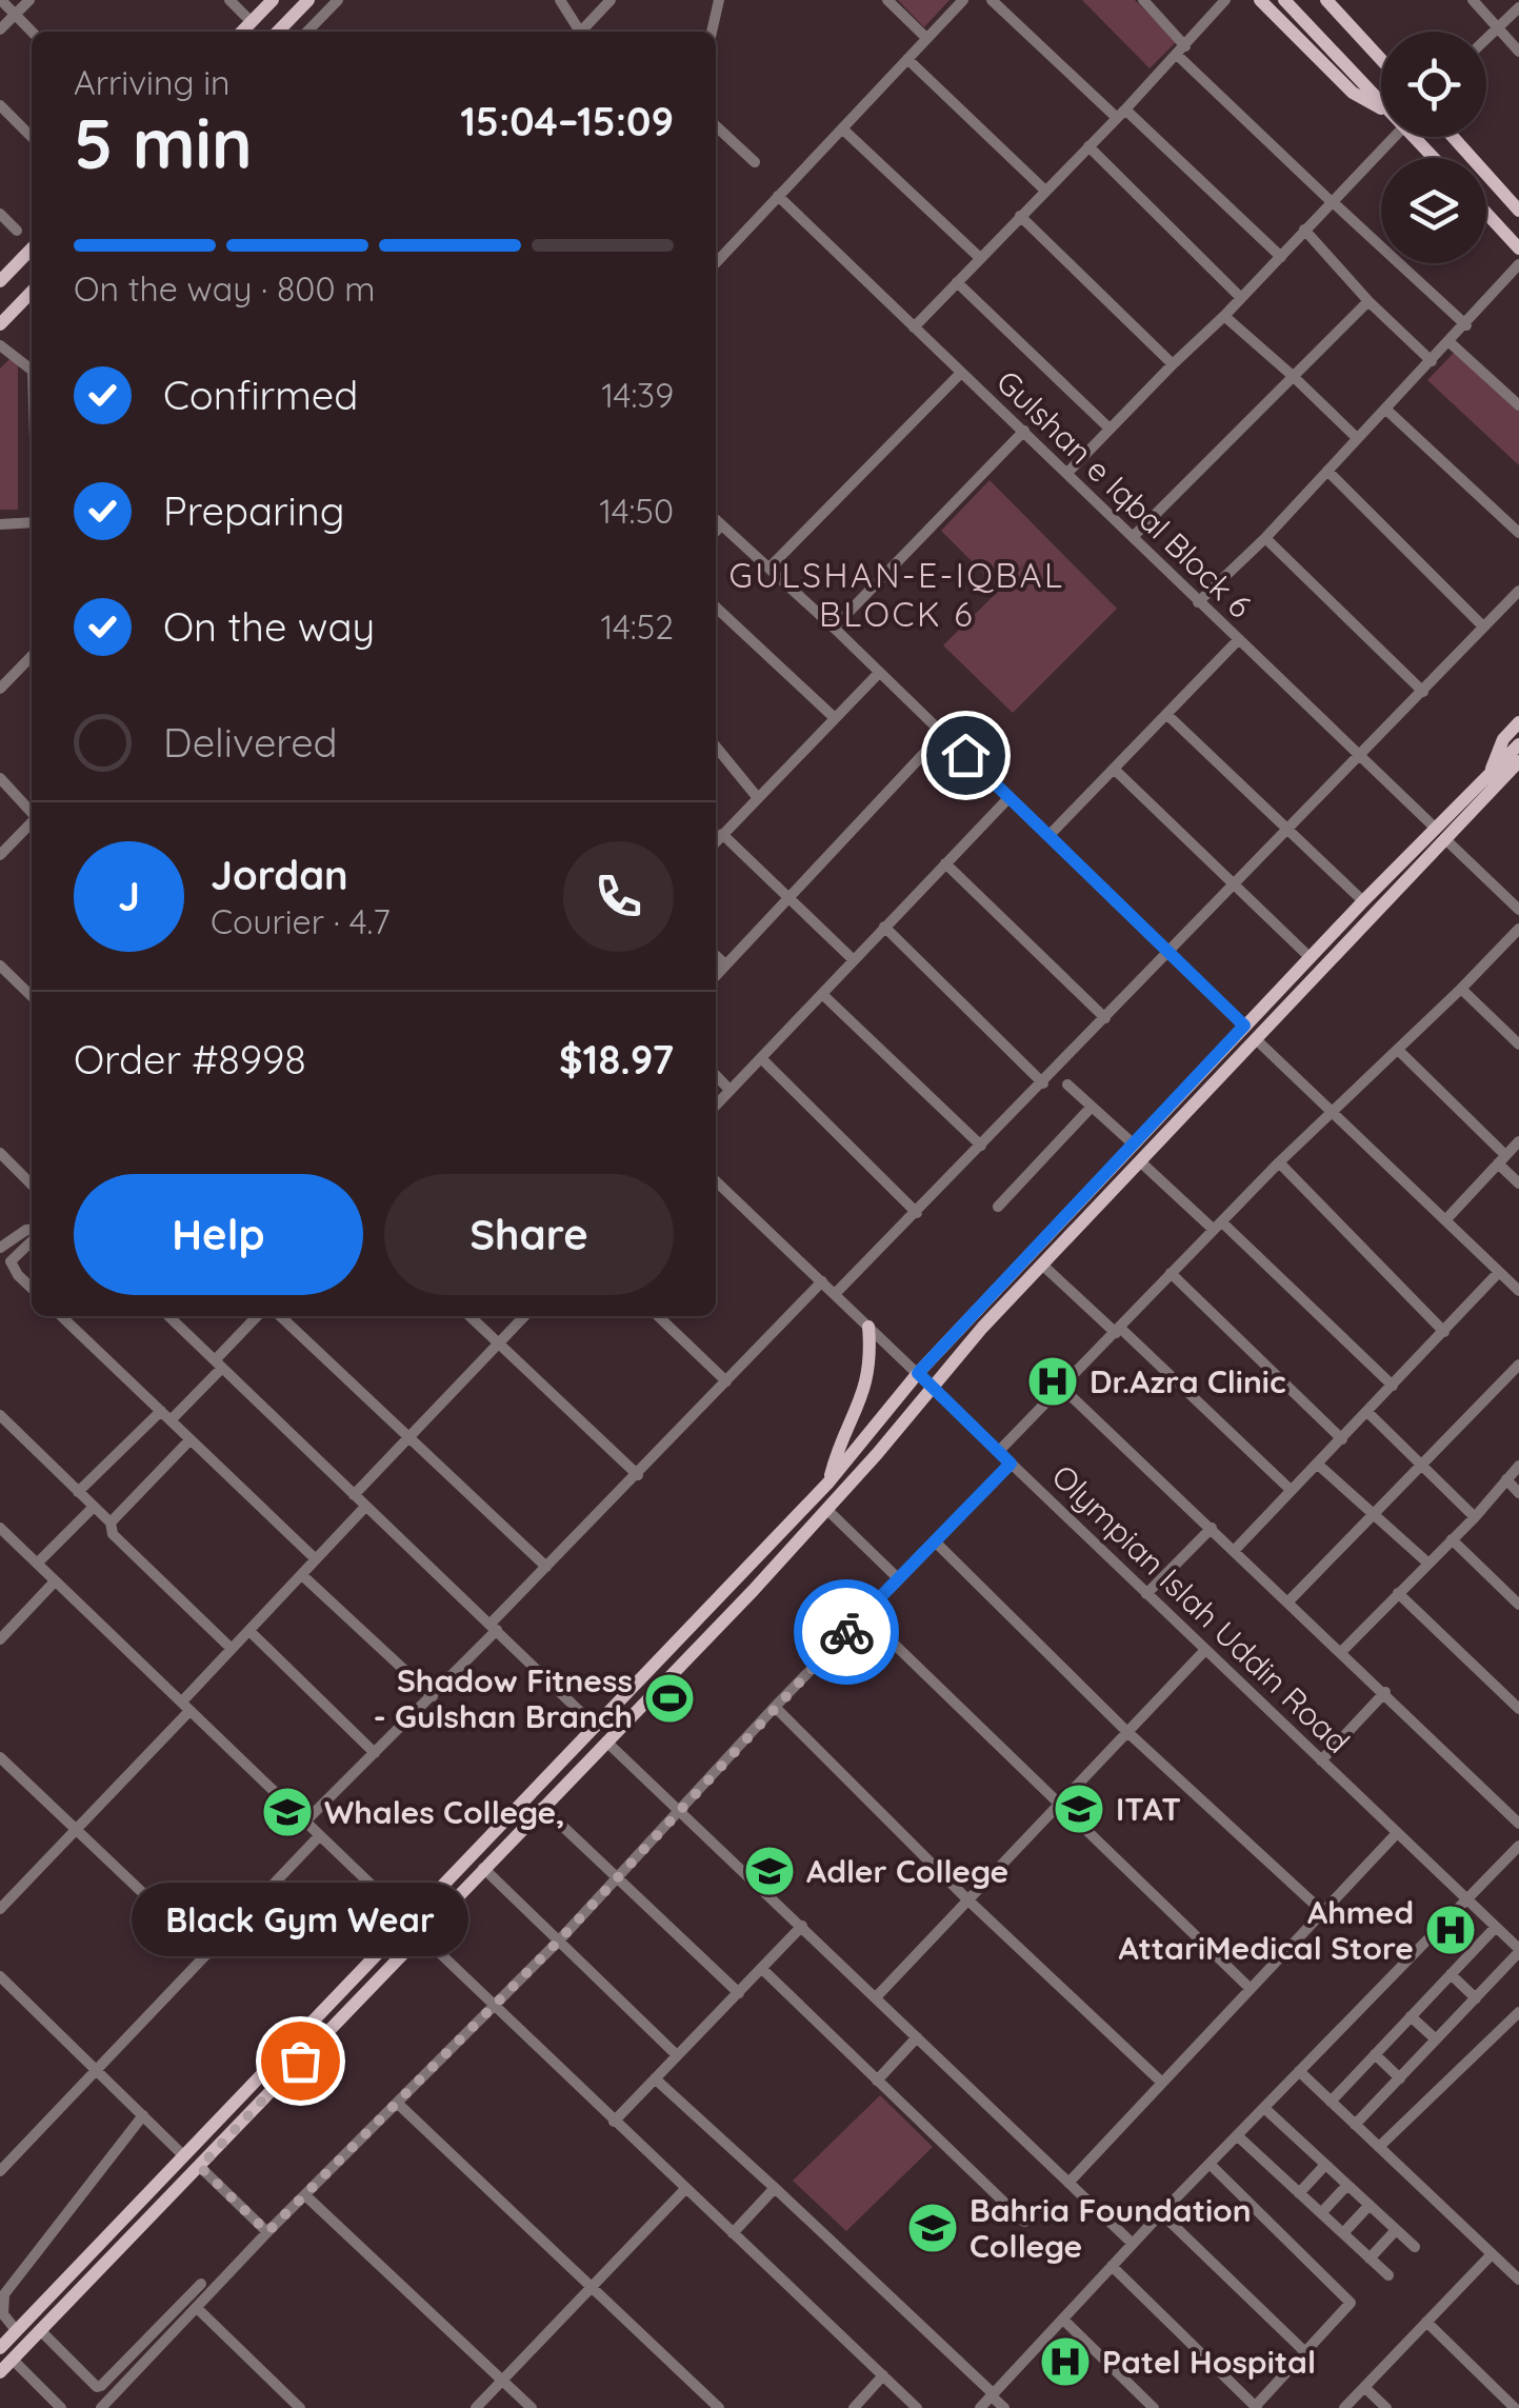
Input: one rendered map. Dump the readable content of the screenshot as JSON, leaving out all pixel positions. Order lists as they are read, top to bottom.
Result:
{
  "streets": {
    "street": ["Gulshan e Iqbal Block 6", "Olympian Islah Uddin Road"]
  },
  "districts": ["GULSHAN-E-IQBAL BLOCK 6"],
  "places": {
    "hospital": ["Dr.Azra Clinic", "Ahmed AttariMedical Store", "Patel Hospital"],
    "sports": ["Shadow Fitness - Gulshan Branch"],
    "school or university": [
      "ITAT",
      "Whales College,",
      "Adler College",
      "Bahria Foundation College"
    ],
    "other": ["Black Gym Wear"]
  },
  "page": {
    "heading": ["5 min", "Arriving in", "15:04–15:09"],
    "panel": [
      "Jordan",
      "Courier · 4.7",
      "Order #8998",
      "$18.97"
    ],
    "bar": "On the way · 800 m",
    "list": [
      ["Confirmed", "14:39"],
      ["Preparing", "14:50"],
      ["On the way", "14:52"],
      "Delivered"
    ],
    "round": "J",
    "buttons": ["Help", "Share"],
    "bubble": "Black Gym Wear"
  }
}
